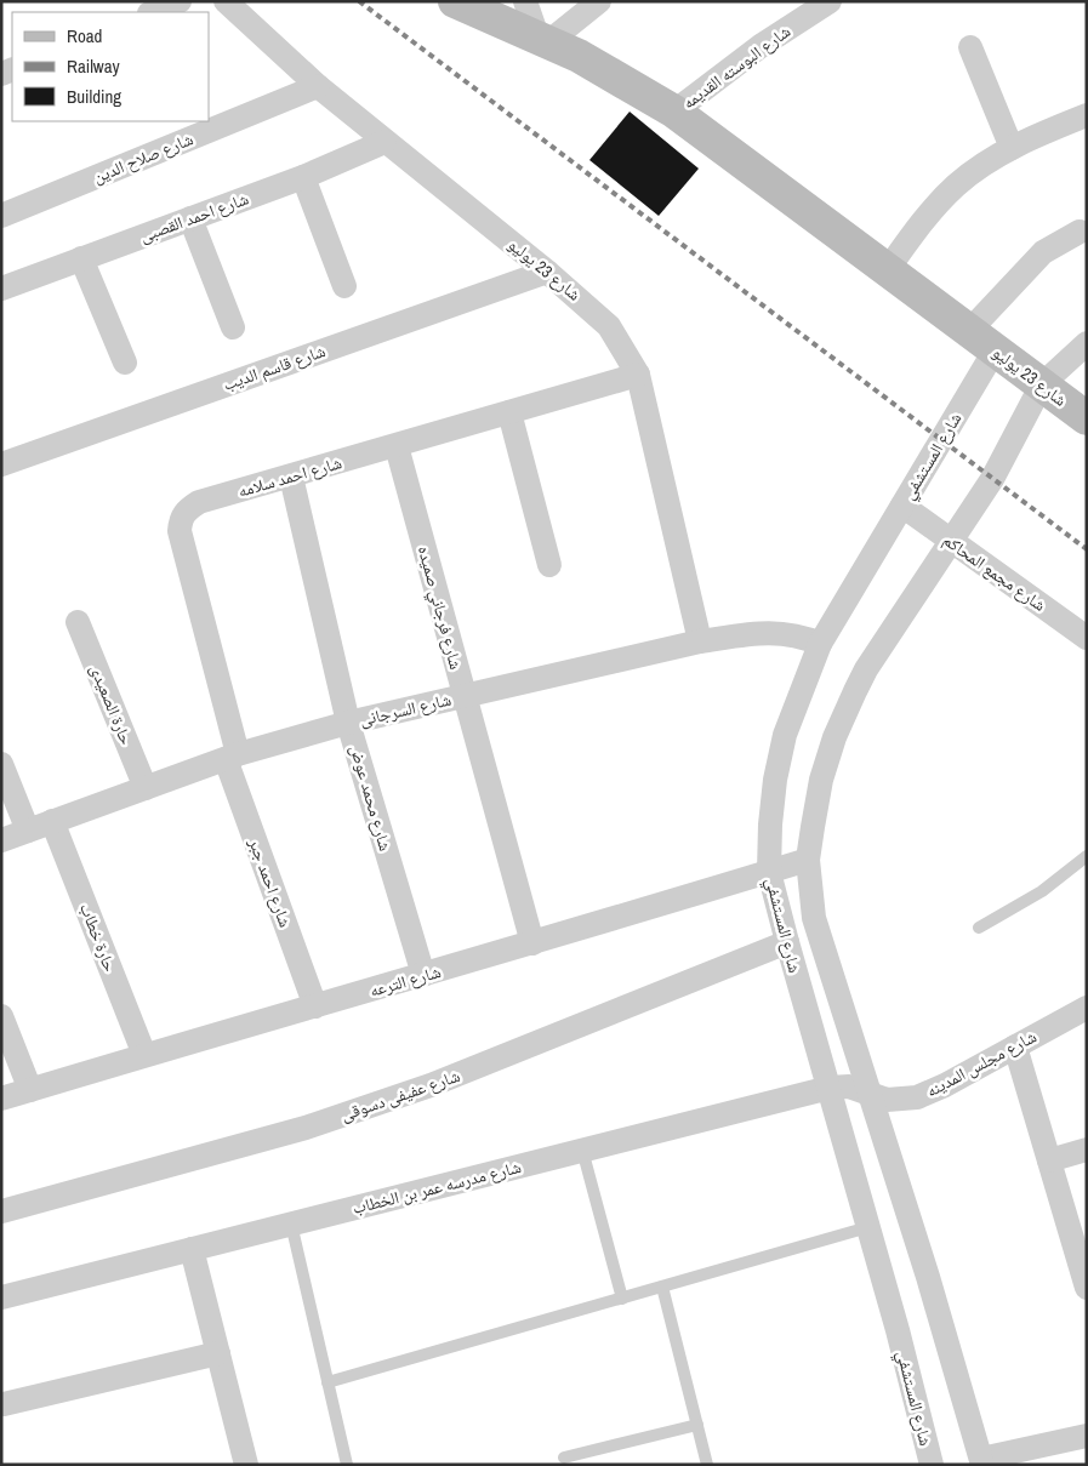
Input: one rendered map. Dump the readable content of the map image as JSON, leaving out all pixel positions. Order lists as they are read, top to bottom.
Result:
{
  "streets": {
    "street": [
      "شارع البوسته القديمه",
      "شارع صلاح الدين",
      "شارع احمد القصبى",
      "شارع 23 يوليو",
      "شارع قاسم الديب",
      "شارع المستشفي",
      "شارع احمد سلامه",
      "شارع مجمع المحاكم",
      "شارع فرجاني صميده",
      "حارة الصعيدى",
      "شارع السرجانى",
      "شارع محمد عوض",
      "شارع احمد جبر",
      "حارة خطاب",
      "شارع الترعه",
      "شارع مجلس المدينه",
      "شارع عفيفى دسوقى",
      "شارع مدرسه عمر بن الخطاب"
    ]
  },
  "crossings": [
    ["شارع البوسته القديمه", "شارع 23 يوليو"],
    ["شارع صلاح الدين", "شارع 23 يوليو"],
    ["شارع احمد القصبى", "شارع 23 يوليو"],
    ["شارع 23 يوليو", "شارع قاسم الديب"],
    ["شارع 23 يوليو", "شارع المستشفي"],
    ["شارع 23 يوليو", "شارع احمد سلامه"],
    ["شارع 23 يوليو", "شارع السرجانى"],
    ["شارع المستشفي", "شارع مجمع المحاكم"],
    ["شارع المستشفي", "شارع السرجانى"],
    ["شارع المستشفي", "شارع الترعه"],
    ["شارع المستشفي", "شارع مجلس المدينه"],
    ["شارع المستشفي", "شارع عفيفى دسوقى"],
    ["شارع المستشفي", "شارع مدرسه عمر بن الخطاب"],
    ["شارع احمد سلامه", "شارع فرجاني صميده"],
    ["شارع احمد سلامه", "شارع السرجانى"],
    ["شارع احمد سلامه", "شارع محمد عوض"],
    ["شارع احمد سلامه", "شارع احمد جبر"],
    ["شارع فرجاني صميده", "شارع السرجانى"],
    ["شارع فرجاني صميده", "شارع الترعه"],
    ["حارة الصعيدى", "شارع السرجانى"],
    ["شارع السرجانى", "شارع محمد عوض"],
    ["شارع السرجانى", "شارع احمد جبر"],
    ["شارع السرجانى", "حارة خطاب"],
    ["شارع محمد عوض", "شارع الترعه"],
    ["شارع احمد جبر", "شارع الترعه"],
    ["حارة خطاب", "شارع الترعه"],
    ["شارع مجلس المدينه", "شارع مدرسه عمر بن الخطاب"]
  ],
  "legend": ["Road", "Railway", "Building"]
}
